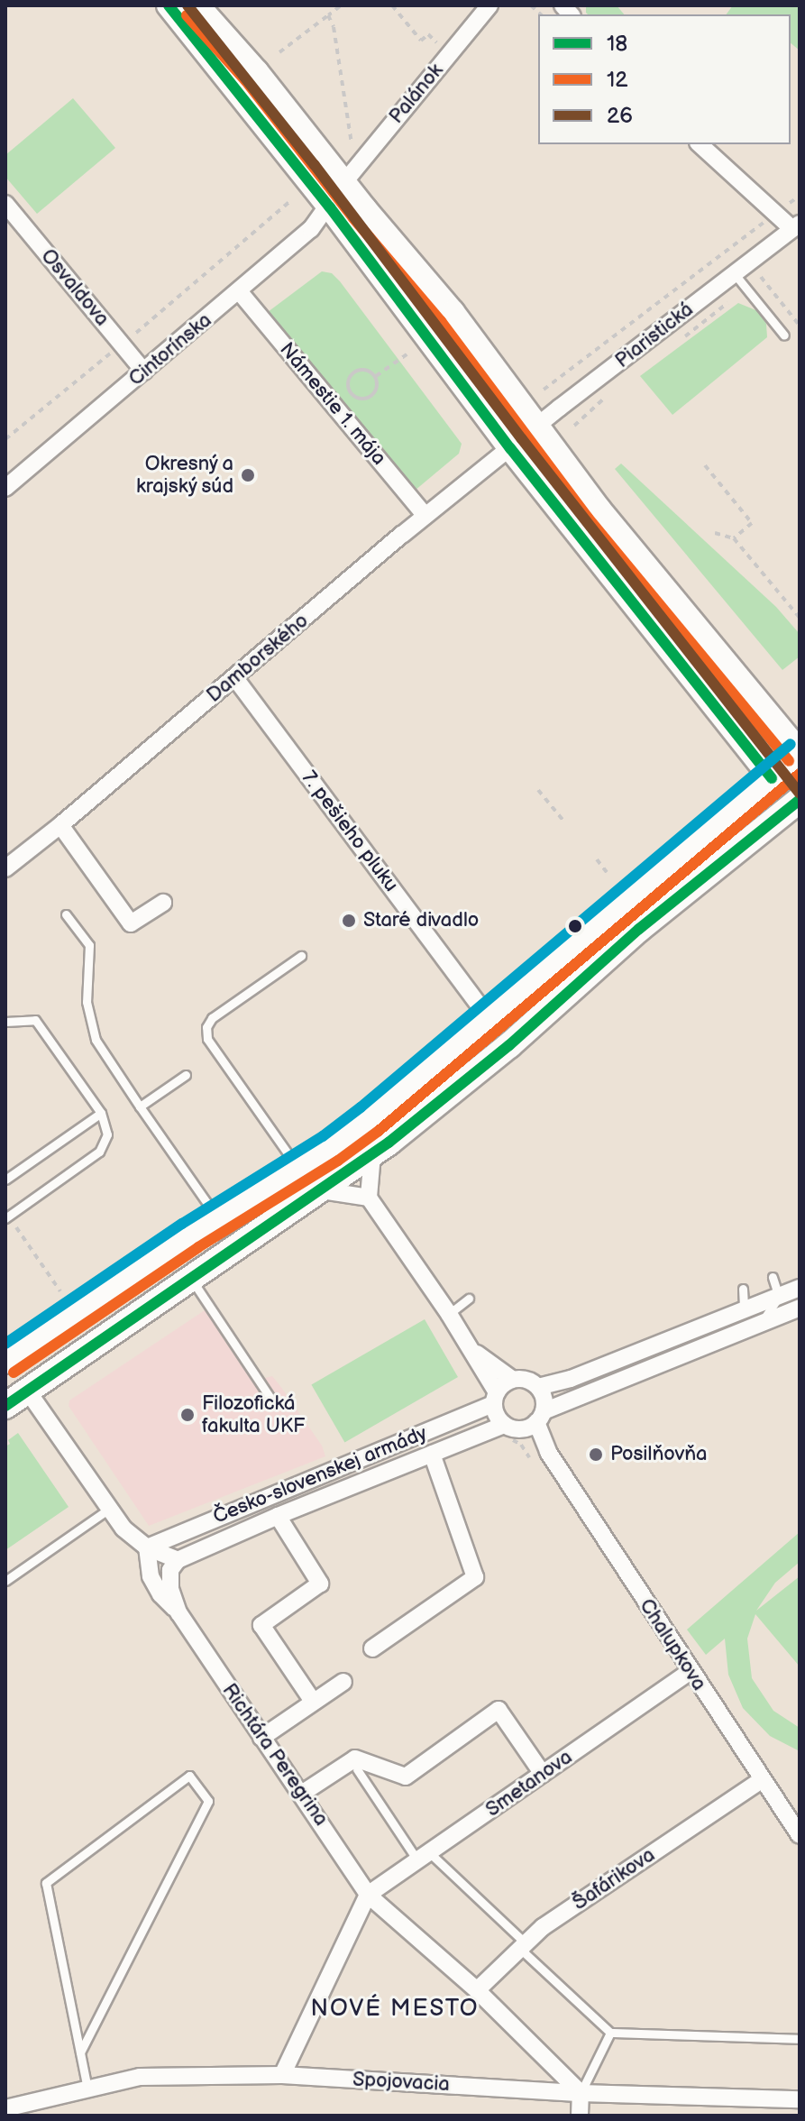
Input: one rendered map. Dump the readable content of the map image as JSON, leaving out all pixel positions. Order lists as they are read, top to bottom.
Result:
{
  "streets": {
    "street": [
      "Palánok",
      "Osvaldova",
      "Piaristická",
      "Cintorínska",
      "Námestie 1. mája",
      "Damborského",
      "7. pešieho pluku",
      "Česko-slovenskej armády",
      "Chalupkova",
      "Richtára Peregrina",
      "Smetanova",
      "Šafárikova",
      "Spojovacia"
    ]
  },
  "crossings": [
    ["Palánok", "Cintorínska"],
    ["Osvaldova", "Cintorínska"],
    ["Piaristická", "Damborského"],
    ["Cintorínska", "Námestie 1. mája"],
    ["Námestie 1. mája", "Damborského"],
    ["Damborského", "7. pešieho pluku"],
    ["Česko-slovenskej armády", "Chalupkova"],
    ["Česko-slovenskej armády", "Richtára Peregrina"],
    ["Chalupkova", "Smetanova"],
    ["Chalupkova", "Šafárikova"],
    ["Richtára Peregrina", "Smetanova"],
    ["Richtára Peregrina", "Šafárikova"],
    ["Richtára Peregrina", "Spojovacia"]
  ],
  "districts": ["NOVÉ MESTO"],
  "places": [
    "Okresný a krajský súd",
    "Staré divadlo",
    "Filozofická fakulta UKF",
    "Posilňovňa"
  ],
  "lines": ["transit line 18", "transit line 26", "transit line 12"],
  "legend": ["18", "12", "26"]
}
